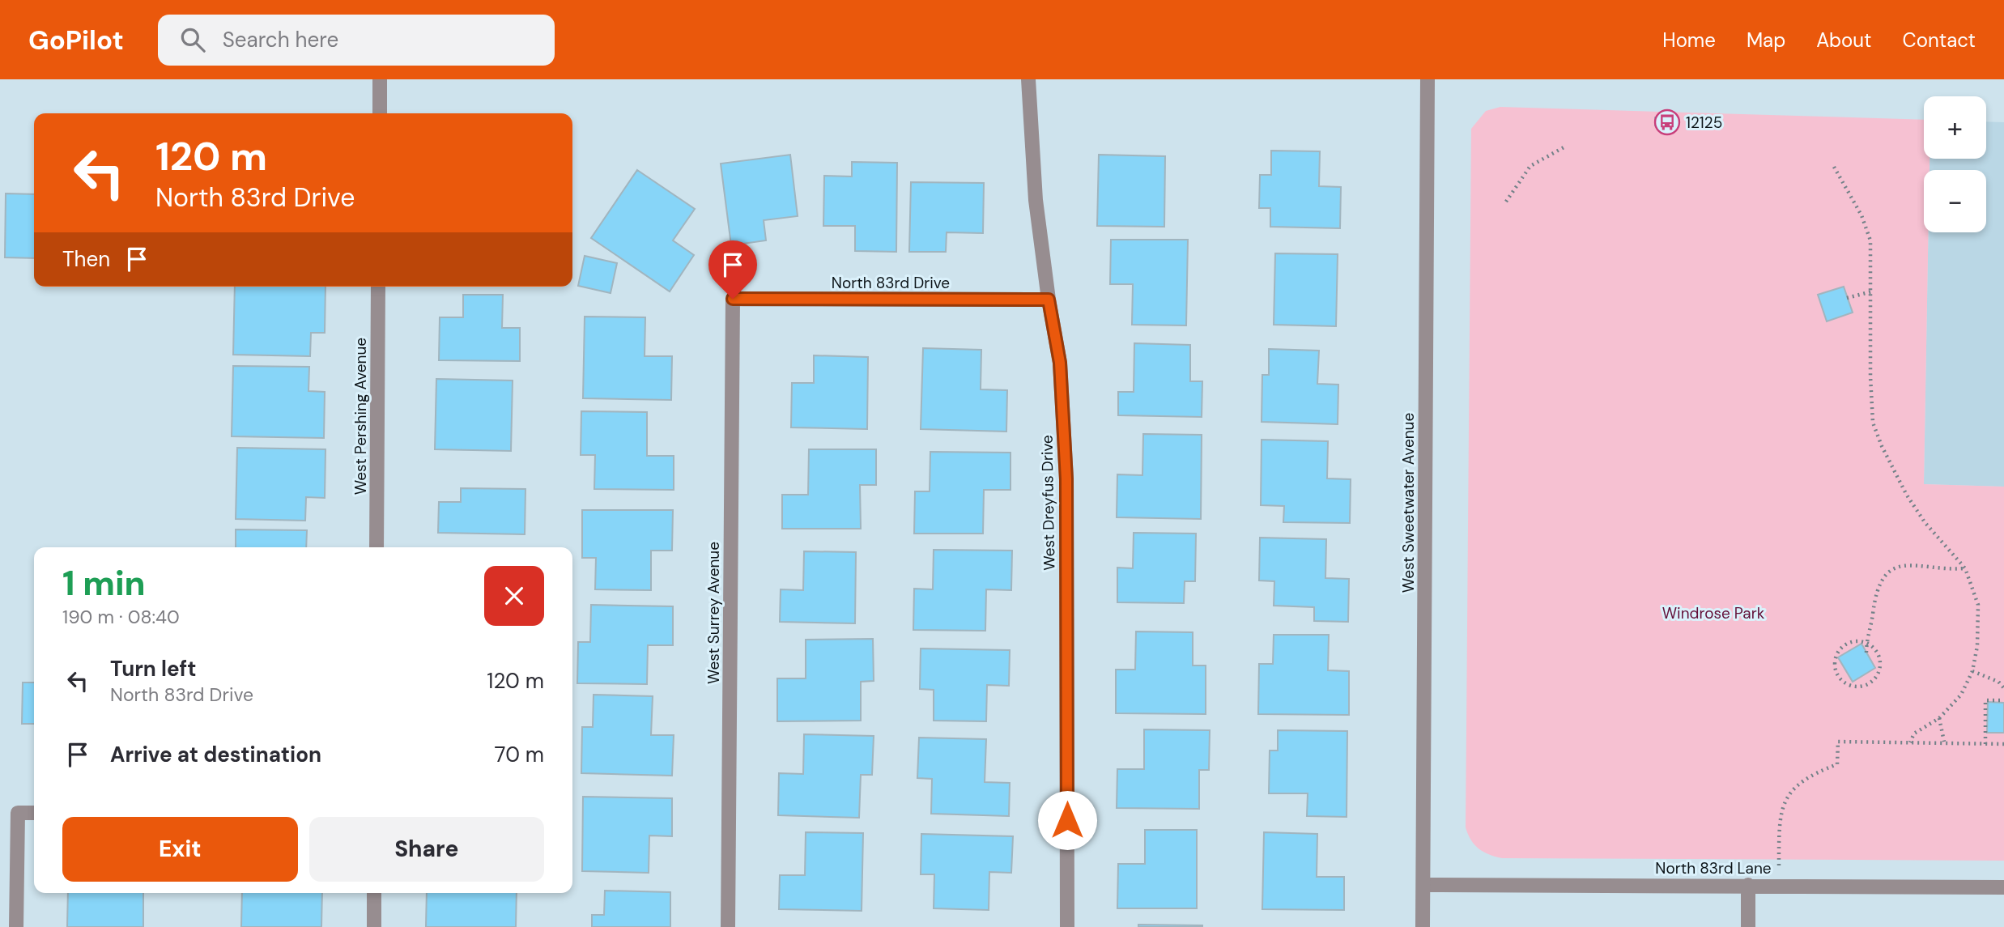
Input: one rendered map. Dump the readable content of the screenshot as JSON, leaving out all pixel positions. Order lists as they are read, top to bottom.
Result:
{
  "streets": {
    "street": [
      "North 83rd Drive",
      "West Pershing Avenue",
      "West Dreyfus Drive",
      "West Sweetwater Avenue",
      "West Surrey Avenue",
      "North 83rd Lane"
    ]
  },
  "crossings": [
    ["North 83rd Drive", "West Dreyfus Drive"],
    ["North 83rd Drive", "West Surrey Avenue"],
    ["West Sweetwater Avenue", "North 83rd Lane"]
  ],
  "parks": ["Windrose Park"],
  "places": {
    "bus stop": ["12125"]
  },
  "page": {
    "header": "GoPilot",
    "search": "Search here",
    "nav": [
      "Home",
      "Map",
      "About",
      "Contact"
    ],
    "map_buttons": ["+", "−"],
    "turn": ["120 m", "North 83rd Drive"],
    "then": "Then",
    "heading": ["1 min", "190 m · 08:40"],
    "list": [
      {
        "name": "Turn left",
        "note": "North 83rd Drive",
        "value": "120 m"
      },
      {
        "name": "Arrive at destination",
        "value": "70 m"
      }
    ],
    "buttons": ["Exit", "Share"]
  }
}
